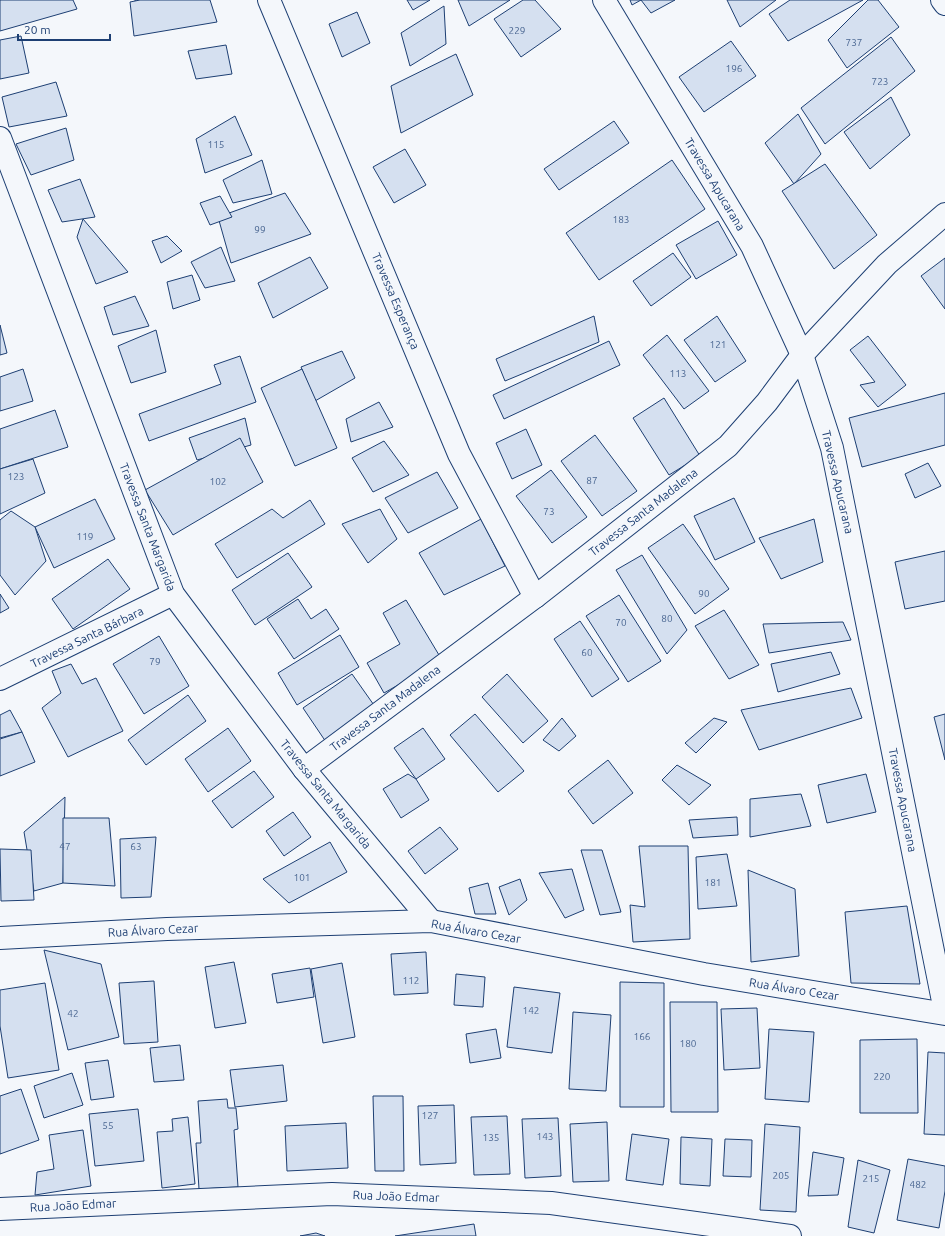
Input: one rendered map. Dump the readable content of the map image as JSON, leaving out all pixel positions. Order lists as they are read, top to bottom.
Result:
{
  "streets": {
    "street": [
      "Travessa Apucarana",
      "Travessa Esperança",
      "Travessa Santa Madalena",
      "Travessa Santa Margarida",
      "Travessa Santa Bárbara",
      "Rua Álvaro Cezar",
      "Rua João Edmar"
    ]
  },
  "crossings": [
    ["Travessa Apucarana", "Travessa Santa Madalena"],
    ["Travessa Esperança", "Travessa Santa Madalena"],
    ["Travessa Santa Madalena", "Travessa Santa Margarida"],
    ["Travessa Santa Margarida", "Travessa Santa Bárbara"],
    ["Travessa Santa Margarida", "Rua Álvaro Cezar"]
  ],
  "house_numbers": [
    "229",
    "737",
    "196",
    "723",
    "115",
    "183",
    "99",
    "121",
    "113",
    "123",
    "87",
    "102",
    "73",
    "119",
    "90",
    "80",
    "70",
    "60",
    "79",
    "47",
    "63",
    "101",
    "181",
    "112",
    "142",
    "42",
    "166",
    "180",
    "220",
    "127",
    "55",
    "143",
    "135",
    "205",
    "215",
    "482"
  ],
  "scale_bar": "20 m"
}
